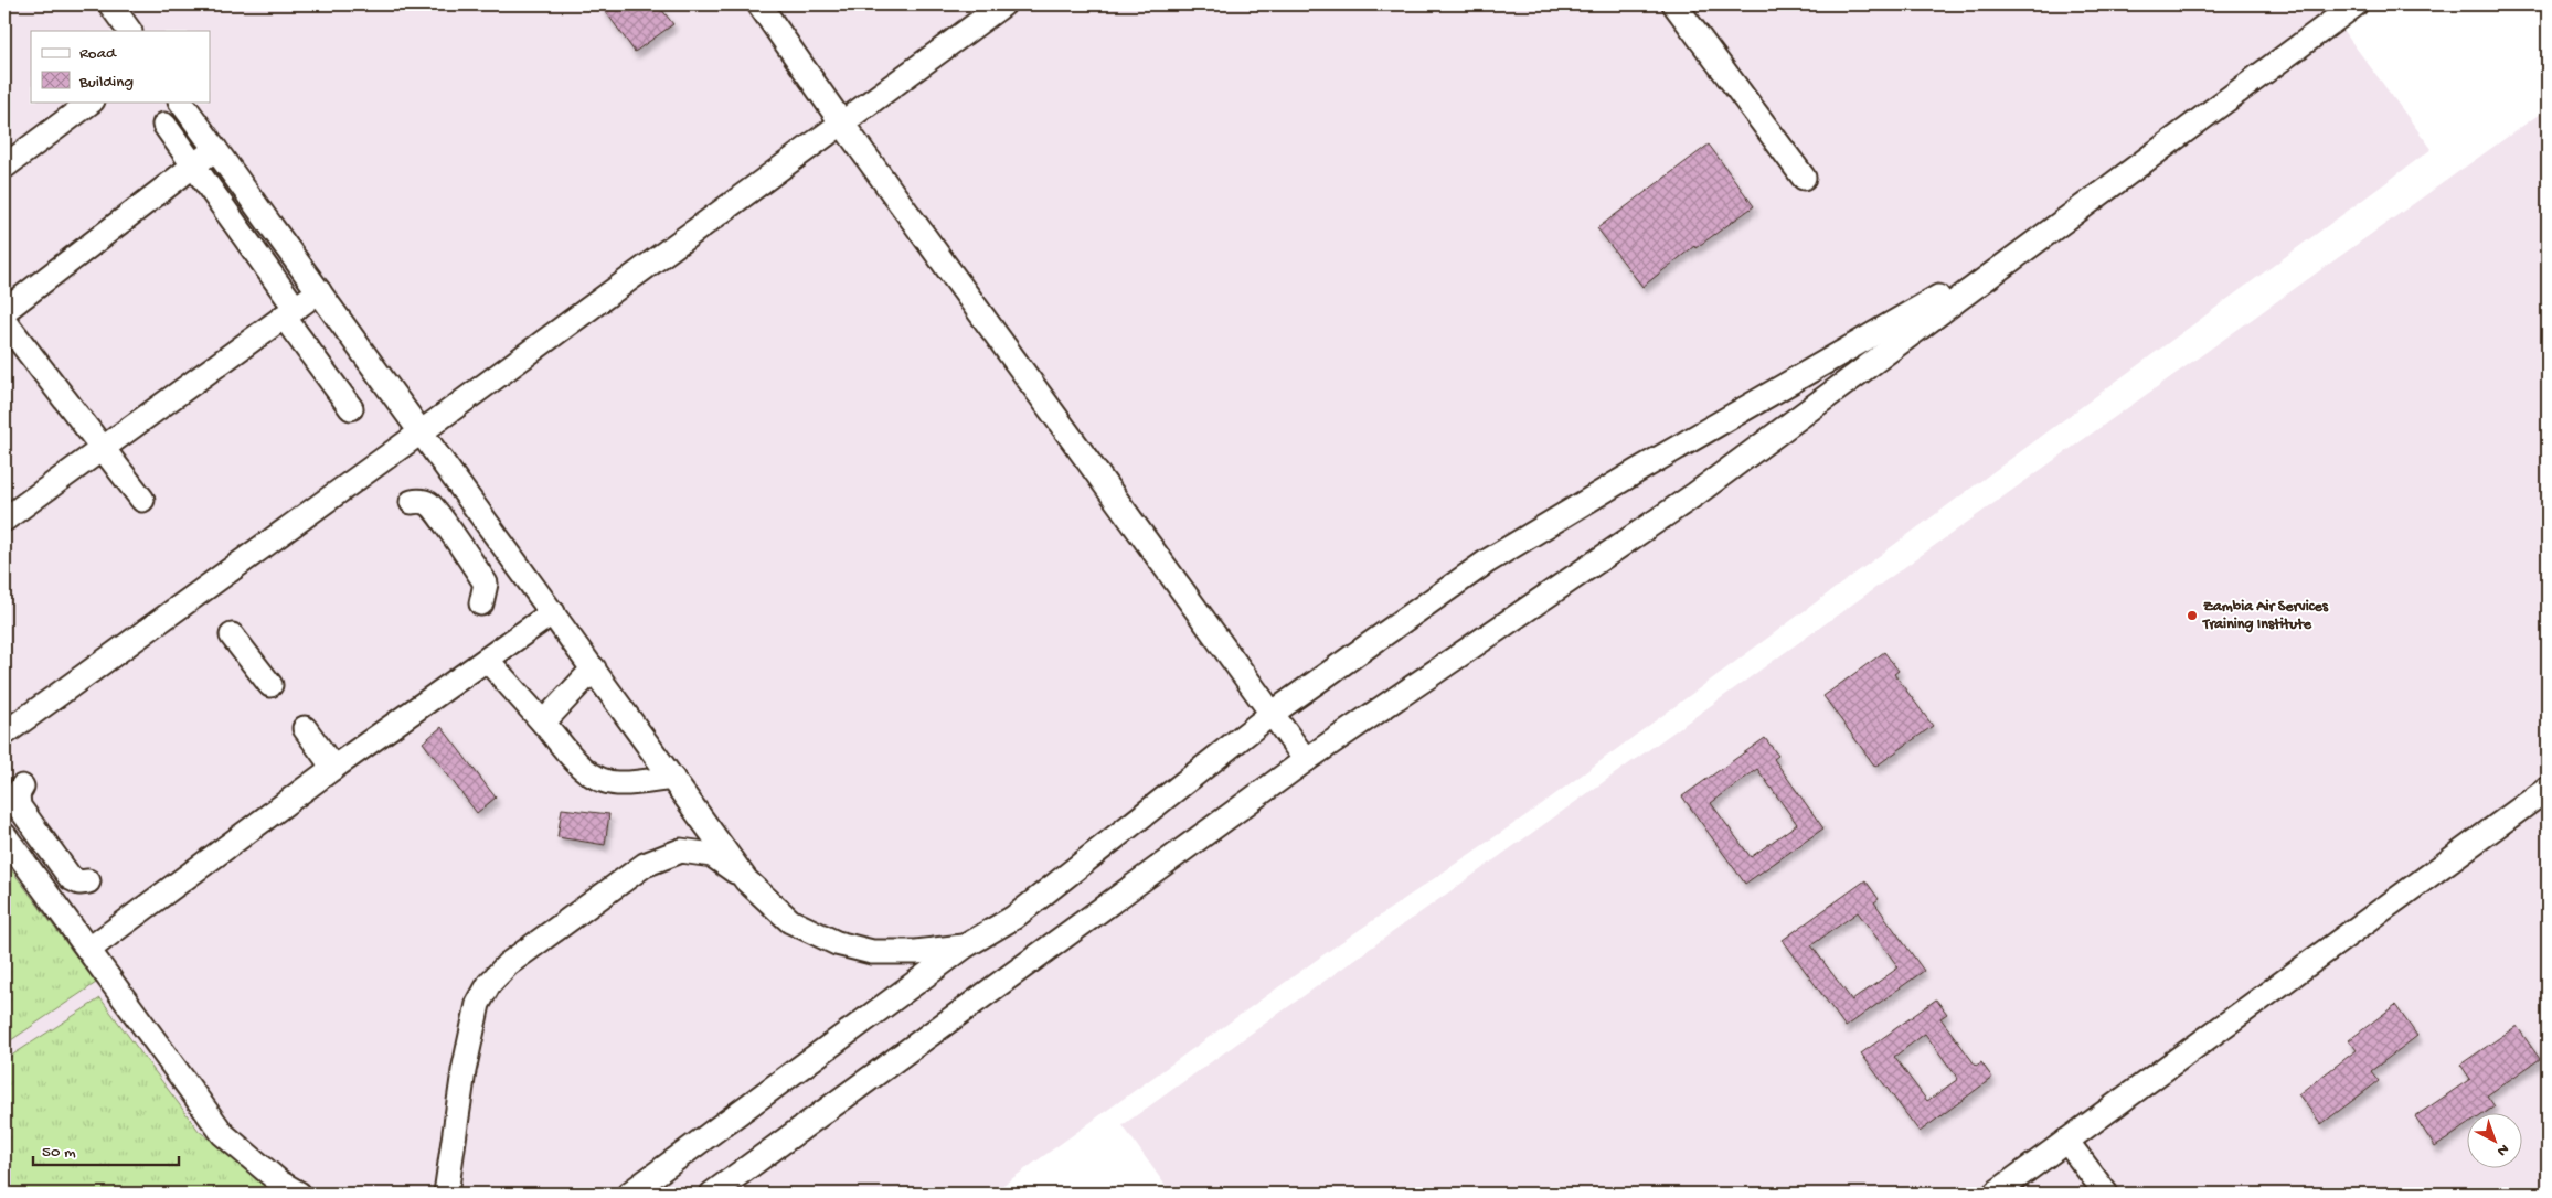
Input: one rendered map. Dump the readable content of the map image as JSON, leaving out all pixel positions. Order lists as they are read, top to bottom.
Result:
{
  "places": ["Zambia Air Services Training Institute"],
  "legend": ["Road", "Building"],
  "scale_bar": "50 m",
  "north": "bottom right"
}
